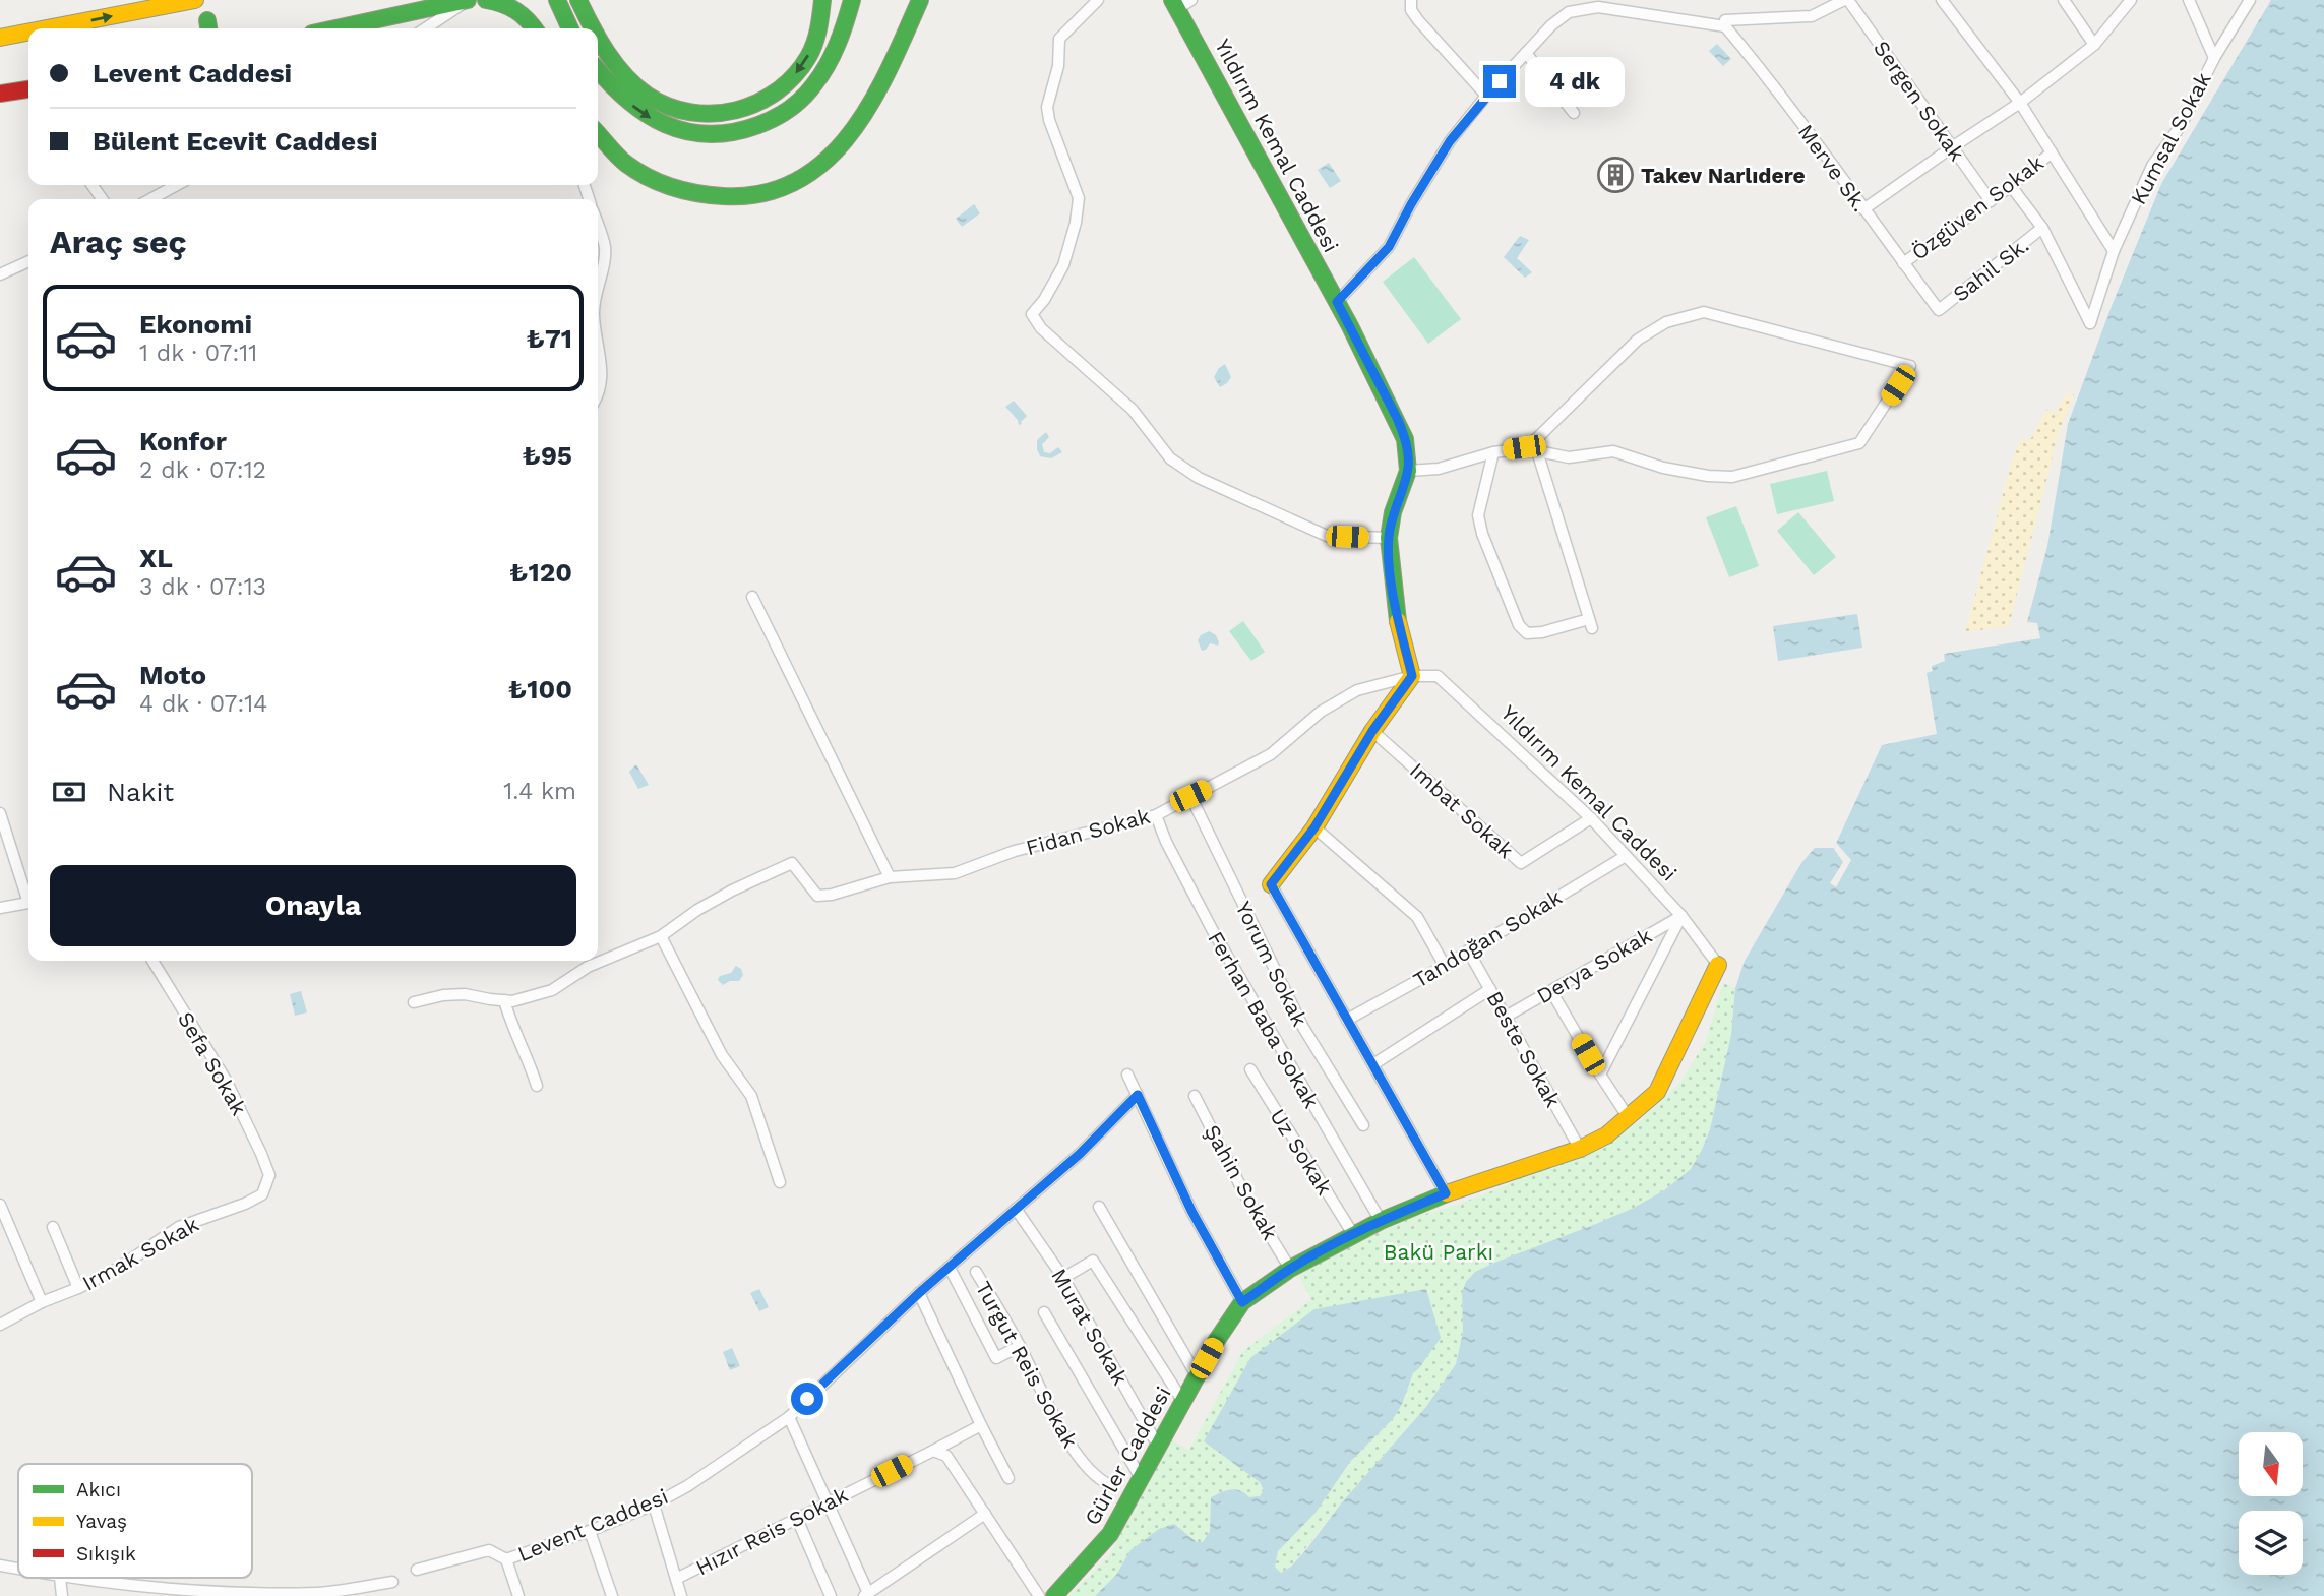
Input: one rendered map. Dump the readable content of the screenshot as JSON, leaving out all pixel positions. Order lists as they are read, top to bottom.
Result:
{
  "streets": {
    "main road": ["Yıldırım Kemal Caddesi", "Gürler Caddesi"],
    "street": [
      "Sergen Sokak",
      "Kumsal Sokak",
      "Merve Sk.",
      "Özgüven Sokak",
      "Sahil Sk.",
      "Imbat Sokak",
      "Fidan Sokak",
      "Tandoğan Sokak",
      "Yorum Sokak",
      "Derya Sokak",
      "Ferhan Baba Sokak",
      "Beste Sokak",
      "Sefa Sokak",
      "Uz Sokak",
      "Şahin Sokak",
      "Irmak Sokak",
      "Murat Sokak",
      "Turgut Reis Sokak",
      "Levent Caddesi",
      "Hızır Reis Sokak"
    ]
  },
  "crossings": [
    ["Sergen Sokak", "Merve Sk."],
    ["Sergen Sokak", "Özgüven Sokak"],
    ["Kumsal Sokak", "Sahil Sk."],
    ["Yıldırım Kemal Caddesi", "Imbat Sokak"],
    ["Yıldırım Kemal Caddesi", "Fidan Sokak"],
    ["Yıldırım Kemal Caddesi", "Tandoğan Sokak"],
    ["Yıldırım Kemal Caddesi", "Derya Sokak"],
    ["Yıldırım Kemal Caddesi", "Gürler Caddesi"],
    ["Merve Sk.", "Özgüven Sokak"],
    ["Merve Sk.", "Sahil Sk."],
    ["Fidan Sokak", "Yorum Sokak"],
    ["Fidan Sokak", "Ferhan Baba Sokak"],
    ["Tandoğan Sokak", "Beste Sokak"],
    ["Derya Sokak", "Beste Sokak"],
    ["Ferhan Baba Sokak", "Gürler Caddesi"],
    ["Beste Sokak", "Gürler Caddesi"],
    ["Sefa Sokak", "Irmak Sokak"],
    ["Uz Sokak", "Gürler Caddesi"],
    ["Şahin Sokak", "Gürler Caddesi"],
    ["Murat Sokak", "Gürler Caddesi"],
    ["Murat Sokak", "Levent Caddesi"]
  ],
  "parks": ["Bakü Parkı"],
  "places": {
    "building": ["Takev Narlıdere"]
  },
  "legend": ["Akıcı", "Yavaş", "Sıkışık"],
  "north": "bottom",
  "page": {
    "banner": ["Levent Caddesi", "Bülent Ecevit Caddesi"],
    "bubble": "4 dk",
    "heading": "Araç seç",
    "list": [
      {
        "name": "Ekonomi",
        "note": "1 dk · 07:11",
        "value": "₺71"
      },
      {
        "name": "Konfor",
        "note": "2 dk · 07:12",
        "value": "₺95"
      },
      {
        "name": "XL",
        "note": "3 dk · 07:13",
        "value": "₺120"
      },
      {
        "name": "Moto",
        "note": "4 dk · 07:14",
        "value": "₺100"
      }
    ],
    "pay": ["Nakit", "1.4 km"],
    "buttons": "Onayla"
  }
}
